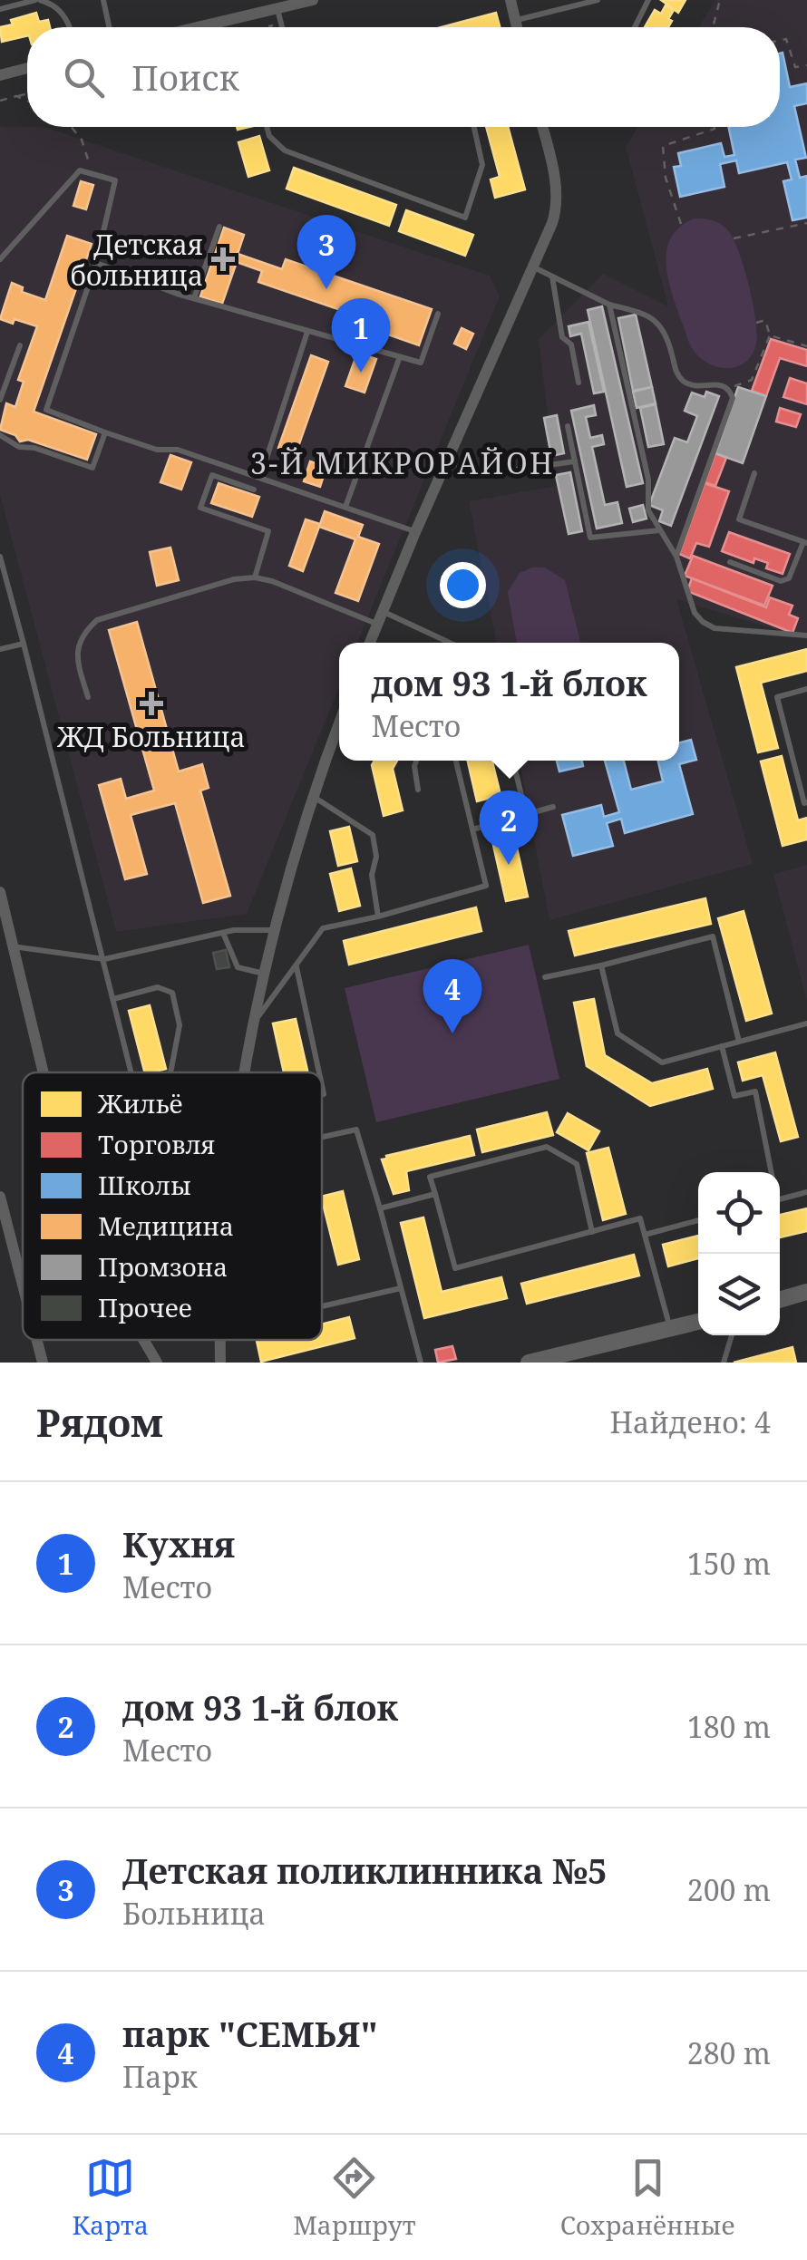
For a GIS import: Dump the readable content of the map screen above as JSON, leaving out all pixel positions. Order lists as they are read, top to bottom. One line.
{"districts":["3-Й МИКРОРАЙОН"],"places":{"health":["Детская больница","ЖД Больница"]},"legend":["Жильё","Торговля","Школы","Медицина","Промзона","Прочее"],"page":{"search":"Поиск","pins":["3","1","2","4"],"popup":["дом 93 1-й блок","Место"],"heading":["Рядом","Найдено: 4"],"list":[{"mark":"1","name":"Кухня","note":"Место","value":"150 m"},{"mark":"2","name":"дом 93 1-й блок","note":"Место","value":"180 m"},{"mark":"3","name":"Детская поликлинника №5","note":"Больница","value":"200 m"},{"mark":"4","name":"парк \"СЕМЬЯ\"","note":"Парк","value":"280 m"}],"nav":["Карта","Маршрут","Сохранённые"]}}
